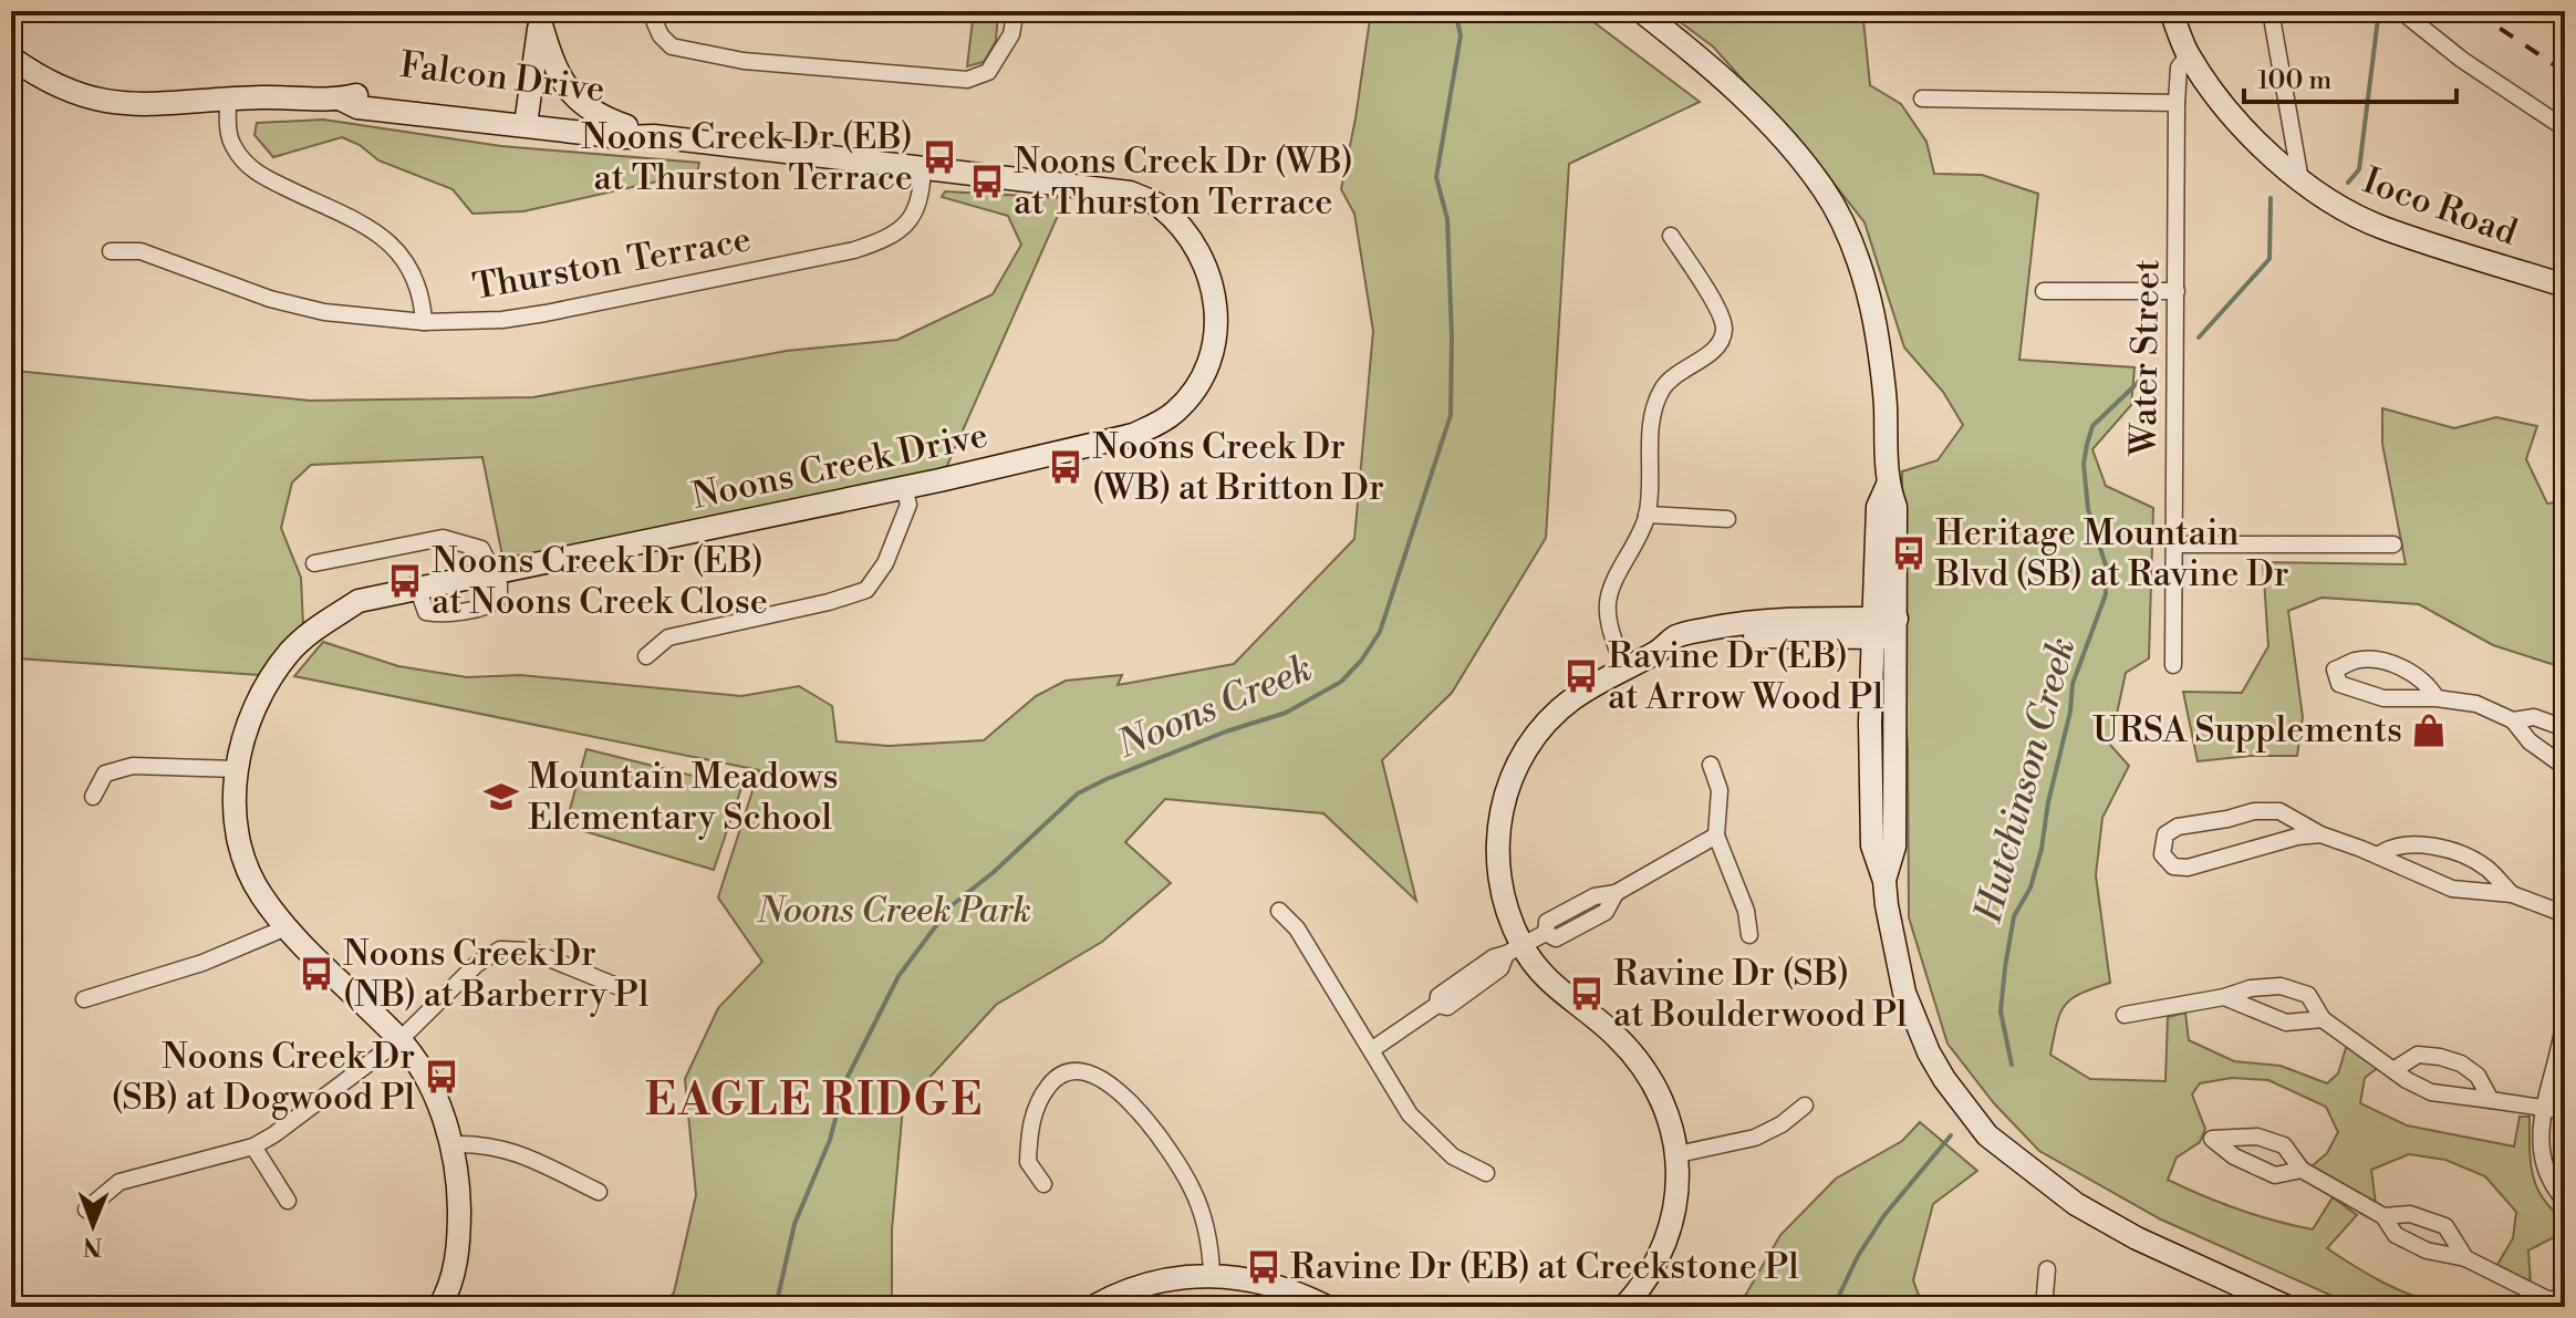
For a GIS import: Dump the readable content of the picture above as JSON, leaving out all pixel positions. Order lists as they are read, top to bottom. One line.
{"streets":{"street":["Falcon Drive","Ioco Road","Thurston Terrace","Water Street","Noons Creek Drive"]},"crossings":[["Falcon Drive","Thurston Terrace"],["Falcon Drive","Noons Creek Drive"],["Ioco Road","Water Street"],["Thurston Terrace","Noons Creek Drive"]],"districts":["EAGLE RIDGE"],"water":["Noons Creek","Hutchinson Creek"],"parks":["Noons Creek Park"],"places":{"bus stop":["Noons Creek Dr (EB) at Thurston Terrace","Noons Creek Dr (WB) at Thurston Terrace","Noons Creek Dr (WB) at Britton Dr","Heritage Mountain Blvd (SB) at Ravine Dr","Noons Creek Dr (EB) at Noons Creek Close","Ravine Dr (EB) at Arrow Wood Pl","Noons Creek Dr (NB) at Barberry Pl","Ravine Dr (SB) at Boulderwood Pl","Noons Creek Dr (SB) at Dogwood Pl","Ravine Dr (EB) at Creekstone Pl"],"shop":["URSA Supplements"],"school or university":["Mountain Meadows Elementary School"]},"scale_bar":"100 m","north":"bottom"}
